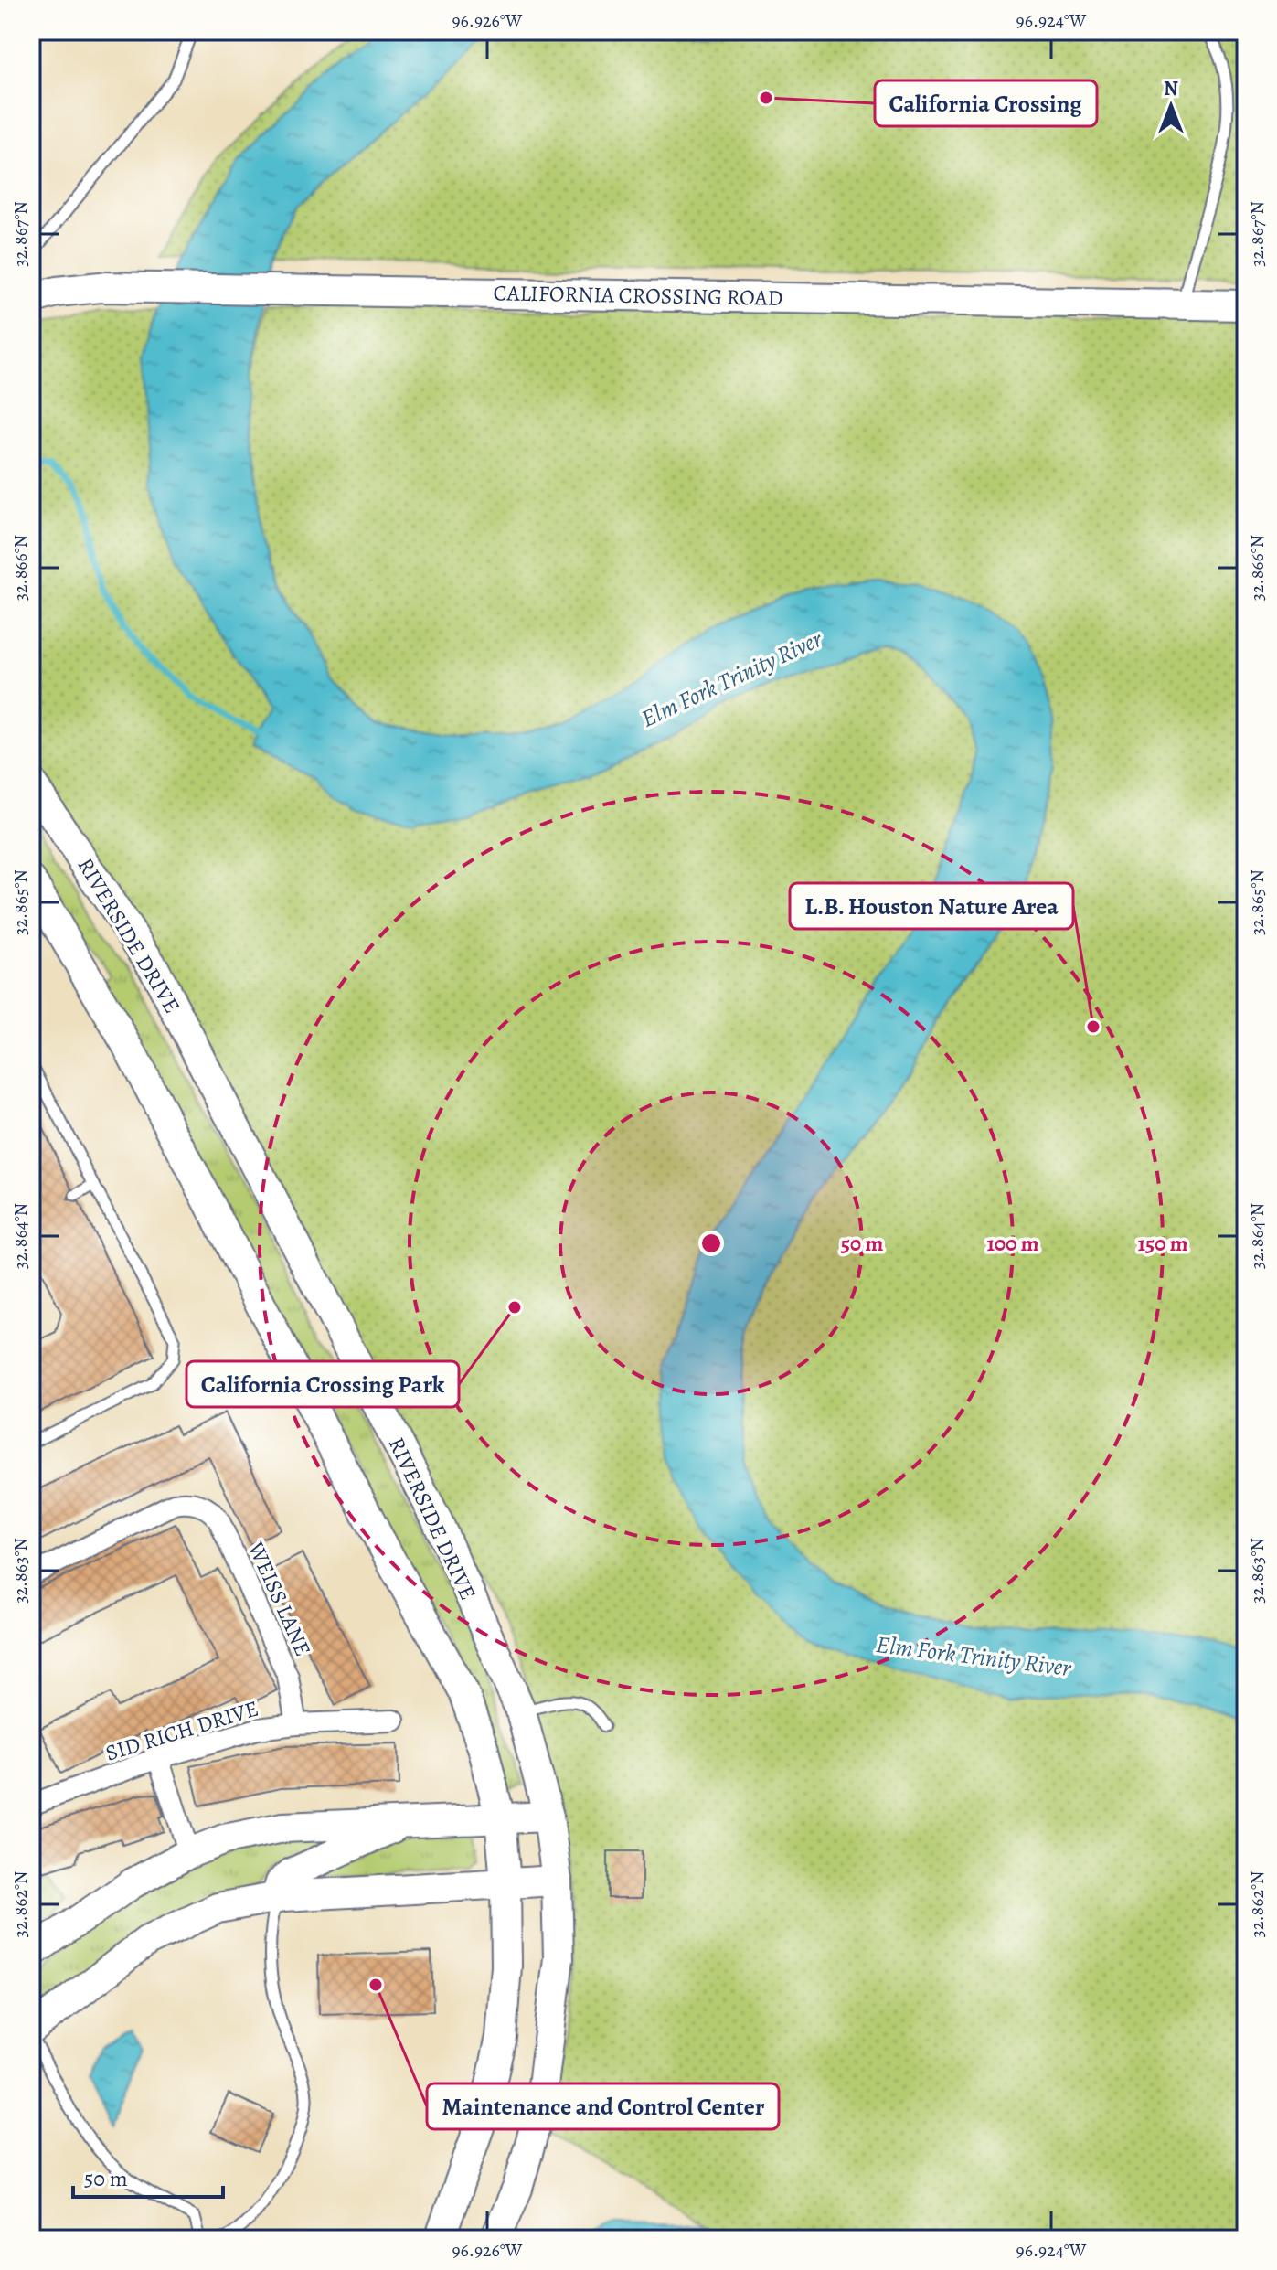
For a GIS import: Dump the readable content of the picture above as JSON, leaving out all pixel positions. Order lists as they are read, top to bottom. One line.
{"streets":{"main road":["CALIFORNIA CROSSING ROAD","RIVERSIDE DRIVE"],"street":["WEISS LANE","SID RICH DRIVE"]},"crossings":[["WEISS LANE","SID RICH DRIVE"]],"water":["Elm Fork Trinity River"],"places":["California Crossing","L.B. Houston Nature Area","California Crossing Park","Maintenance and Control Center"],"scale_bar":"50 m","north":"top","coordinates":["96.926°W","96.924°W","32.867°N","32.866°N","32.865°N","32.864°N","32.863°N","32.862°N"],"rings":["50 m","100 m","150 m"]}
